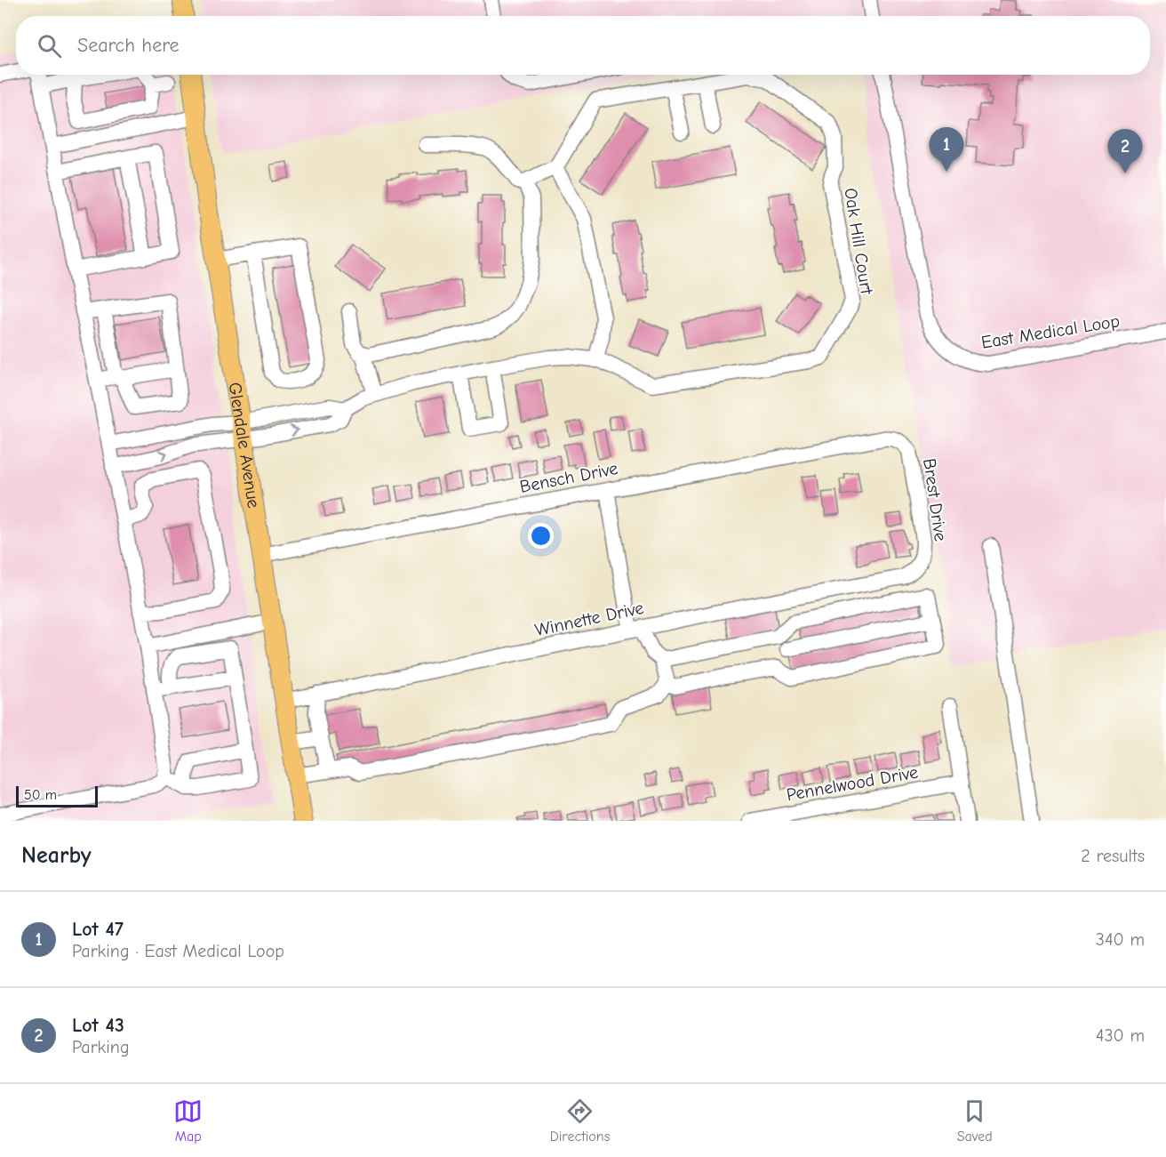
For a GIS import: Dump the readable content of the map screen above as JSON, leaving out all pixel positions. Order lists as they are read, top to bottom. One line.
{"streets":{"main road":["Glendale Avenue"],"street":["Oak Hill Court","East Medical Loop","Bensch Drive","Brest Drive","Winnette Drive","Pennelwood Drive"]},"crossings":[["Oak Hill Court","Glendale Avenue"],["Glendale Avenue","Bensch Drive"],["Glendale Avenue","Winnette Drive"],["Bensch Drive","Brest Drive"],["Brest Drive","Winnette Drive"]],"scale_bar":"50 m","page":{"search":"Search here","pins":["1","2"],"scale":"50 m","heading":["Nearby","2 results"],"list":[{"mark":"1","name":"Lot 47","note":"Parking · East Medical Loop","value":"340 m"},{"mark":"2","name":"Lot 43","note":"Parking","value":"430 m"}],"nav":["Map","Directions","Saved"]}}
